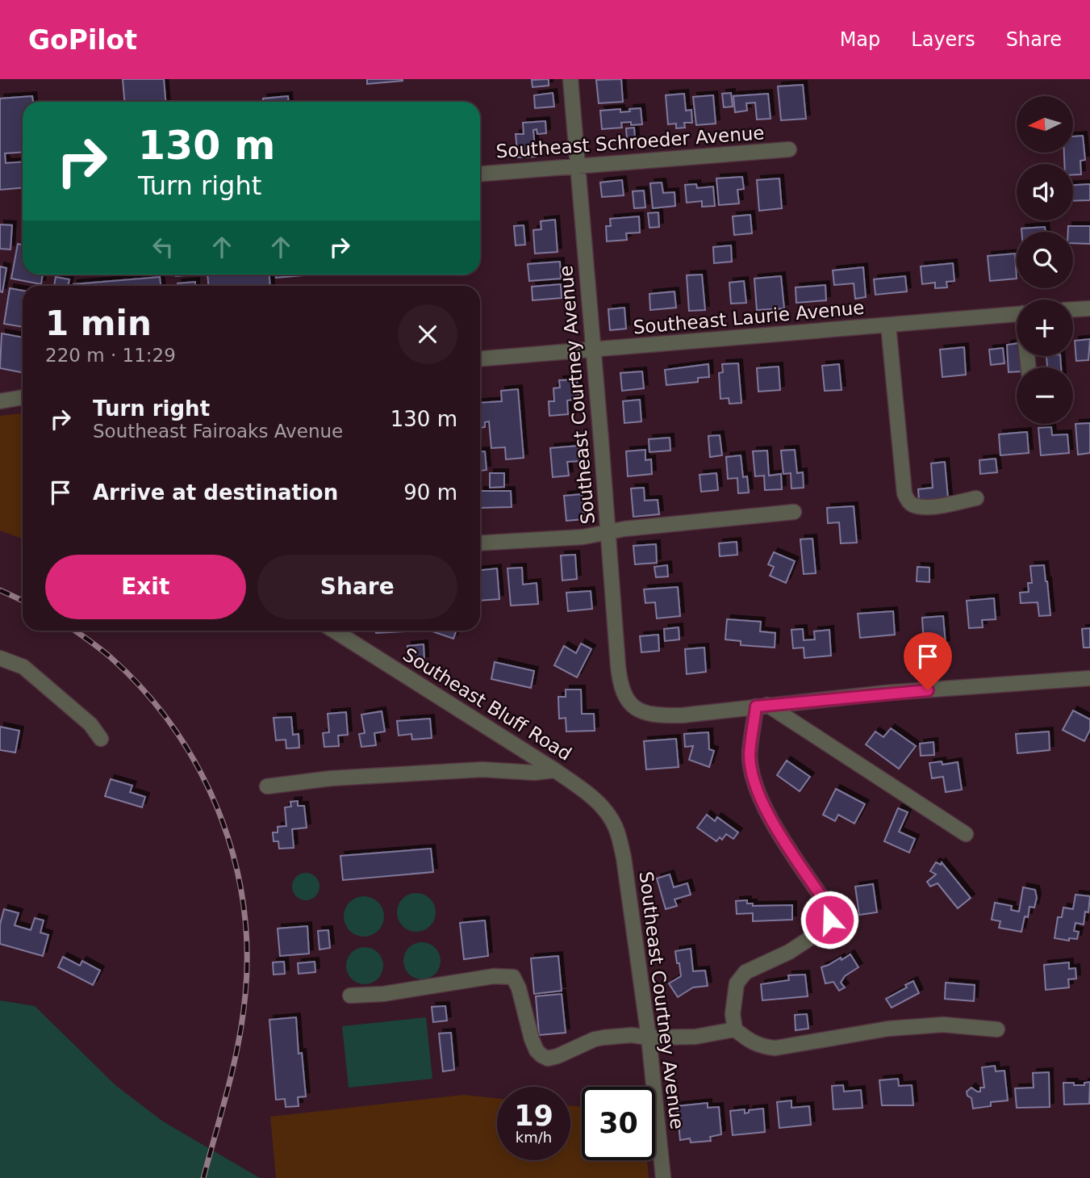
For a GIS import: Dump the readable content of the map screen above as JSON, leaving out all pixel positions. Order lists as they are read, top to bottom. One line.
{"streets":{"street":["Southeast Schroeder Avenue","Southeast Laurie Avenue","Southeast Courtney Avenue","Southeast Bluff Road"]},"crossings":[["Southeast Schroeder Avenue","Southeast Courtney Avenue"],["Southeast Laurie Avenue","Southeast Courtney Avenue"],["Southeast Courtney Avenue","Southeast Bluff Road"]],"north":"left","page":{"header":"GoPilot","nav":["Map","Layers","Share"],"map_buttons":["+","−"],"turn":["130 m","Turn right"],"heading":["1 min","220 m · 11:29"],"list":[{"name":"Turn right","note":"Southeast Fairoaks Avenue","value":"130 m"},{"name":"Arrive at destination","value":"90 m"}],"buttons":["Exit","Share"],"speed":"19 km/h","limit":"30"}}
